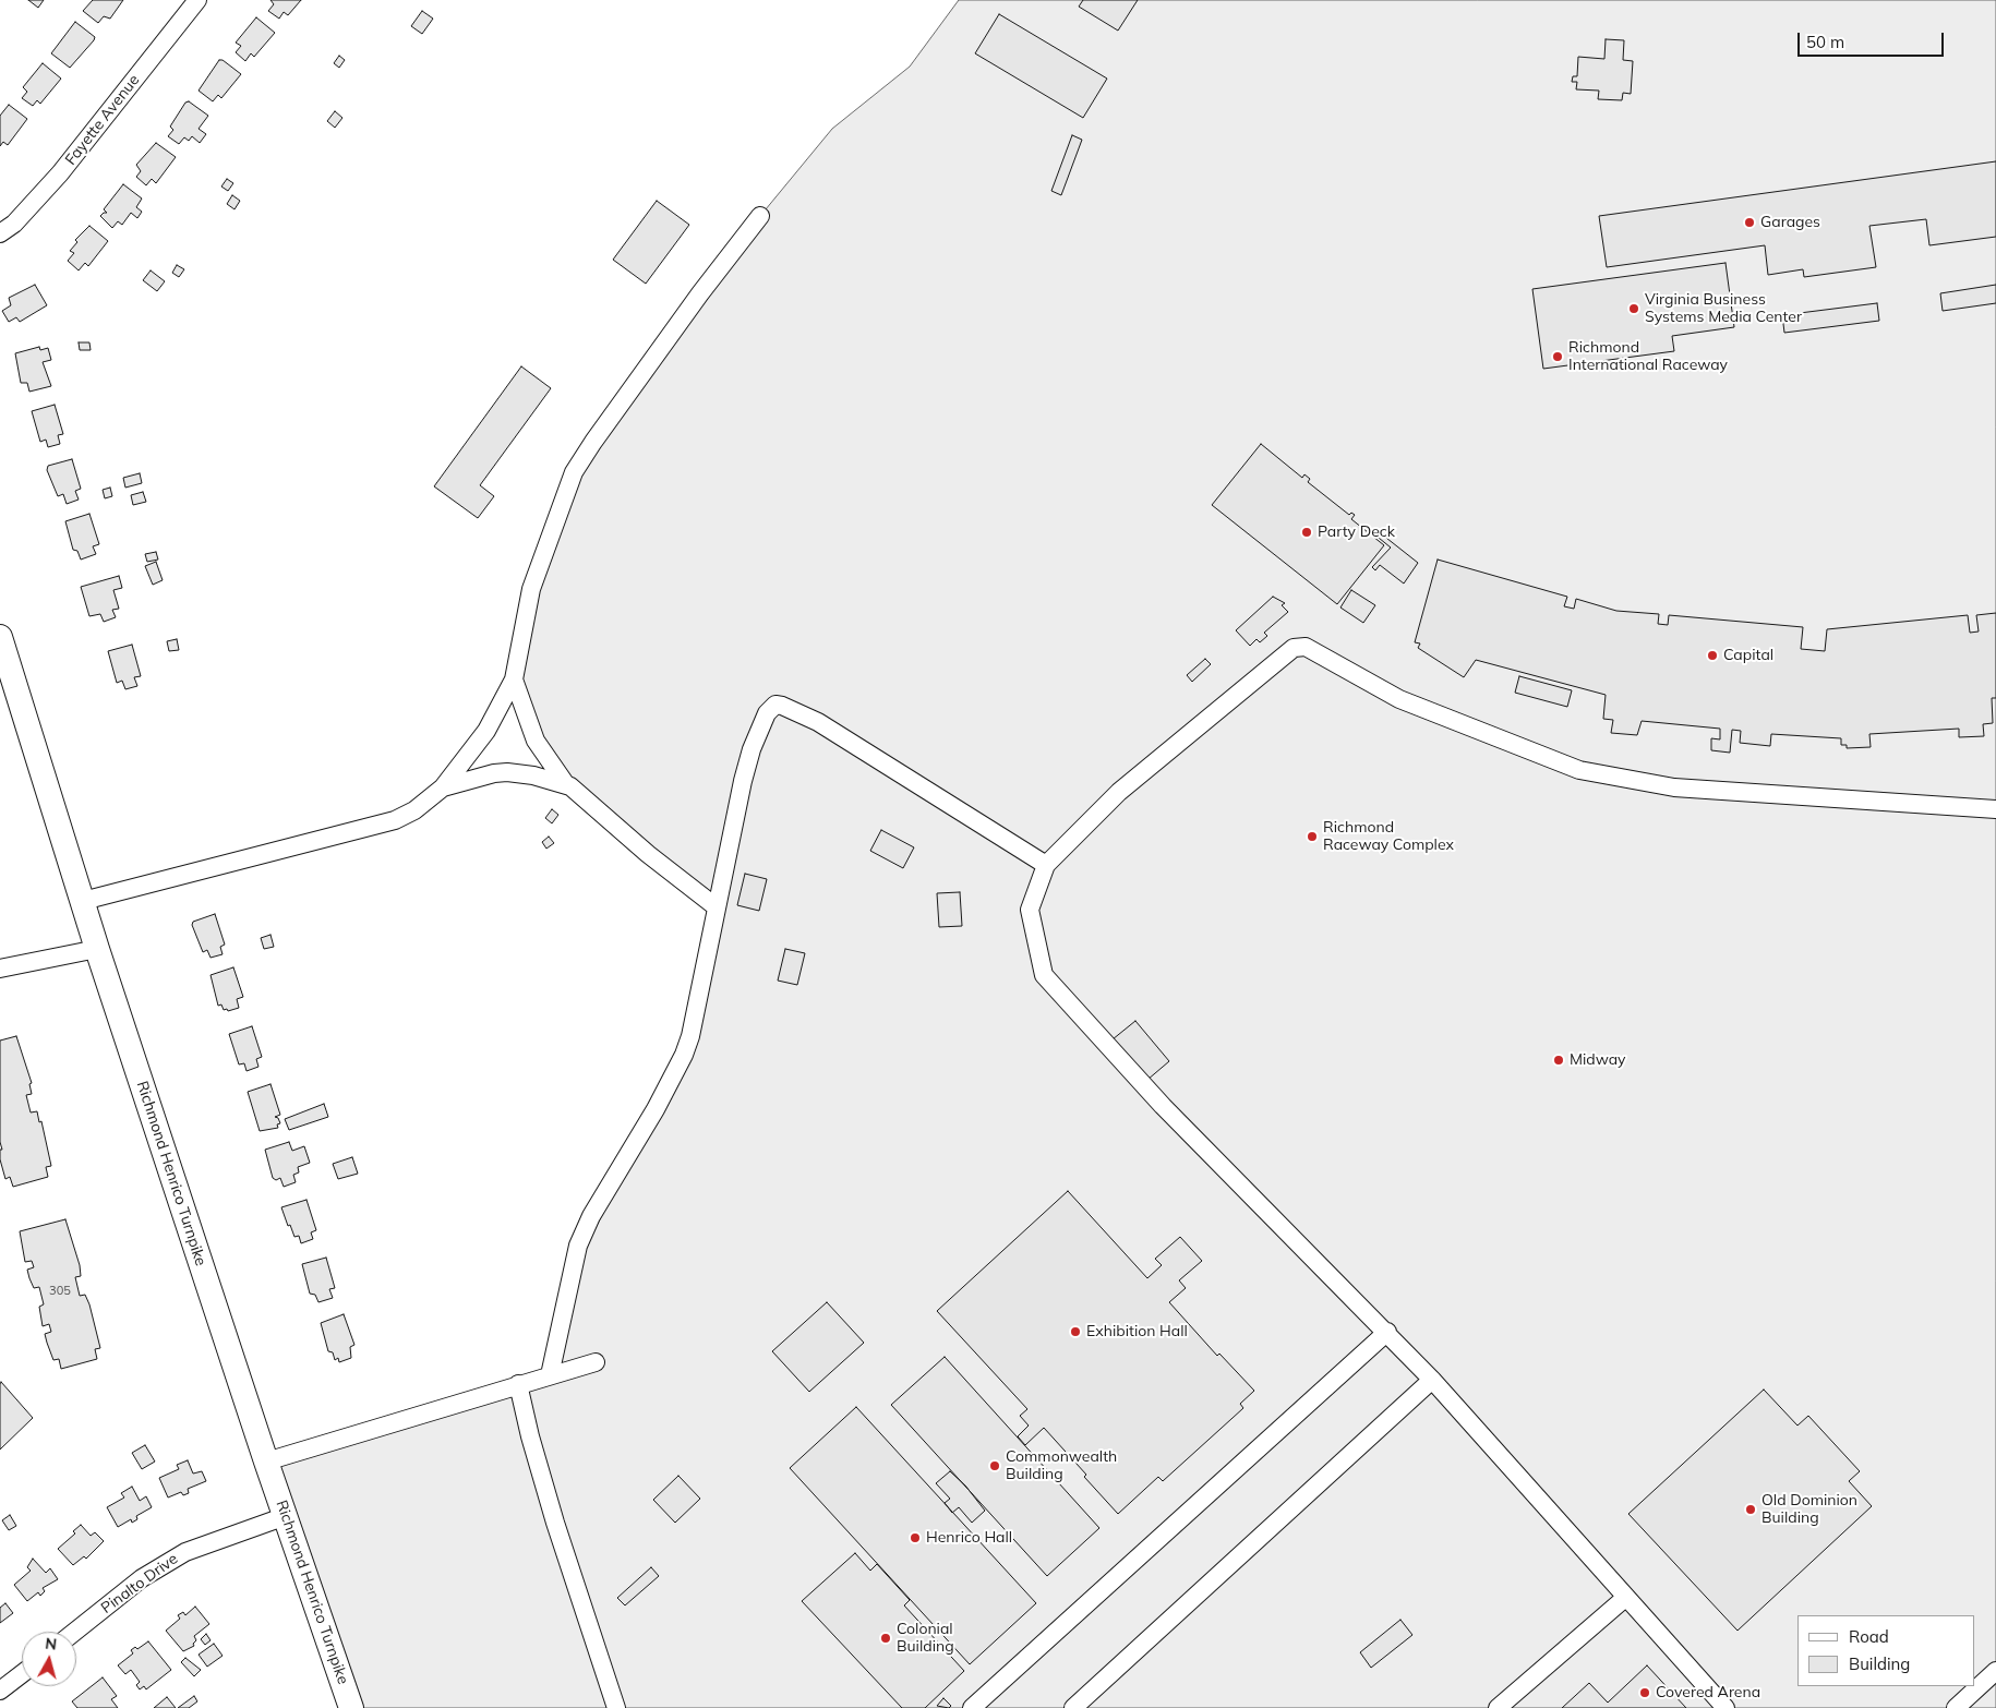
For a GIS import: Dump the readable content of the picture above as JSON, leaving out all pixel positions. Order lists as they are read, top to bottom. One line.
{"streets":{"main road":["Richmond Henrico Turnpike"],"street":["Fayette Avenue","Pinalto Drive"]},"crossings":[["Richmond Henrico Turnpike","Pinalto Drive"]],"places":["Garages","Virginia Business Systems Media Center","Richmond International Raceway","Party Deck","Capital","Richmond Raceway Complex","Midway","Exhibition Hall","Commonwealth Building","Old Dominion Building","Henrico Hall","Colonial Building","Covered Arena"],"house_numbers":["305"],"legend":["Road","Building"],"scale_bar":"50 m","north":"top"}
